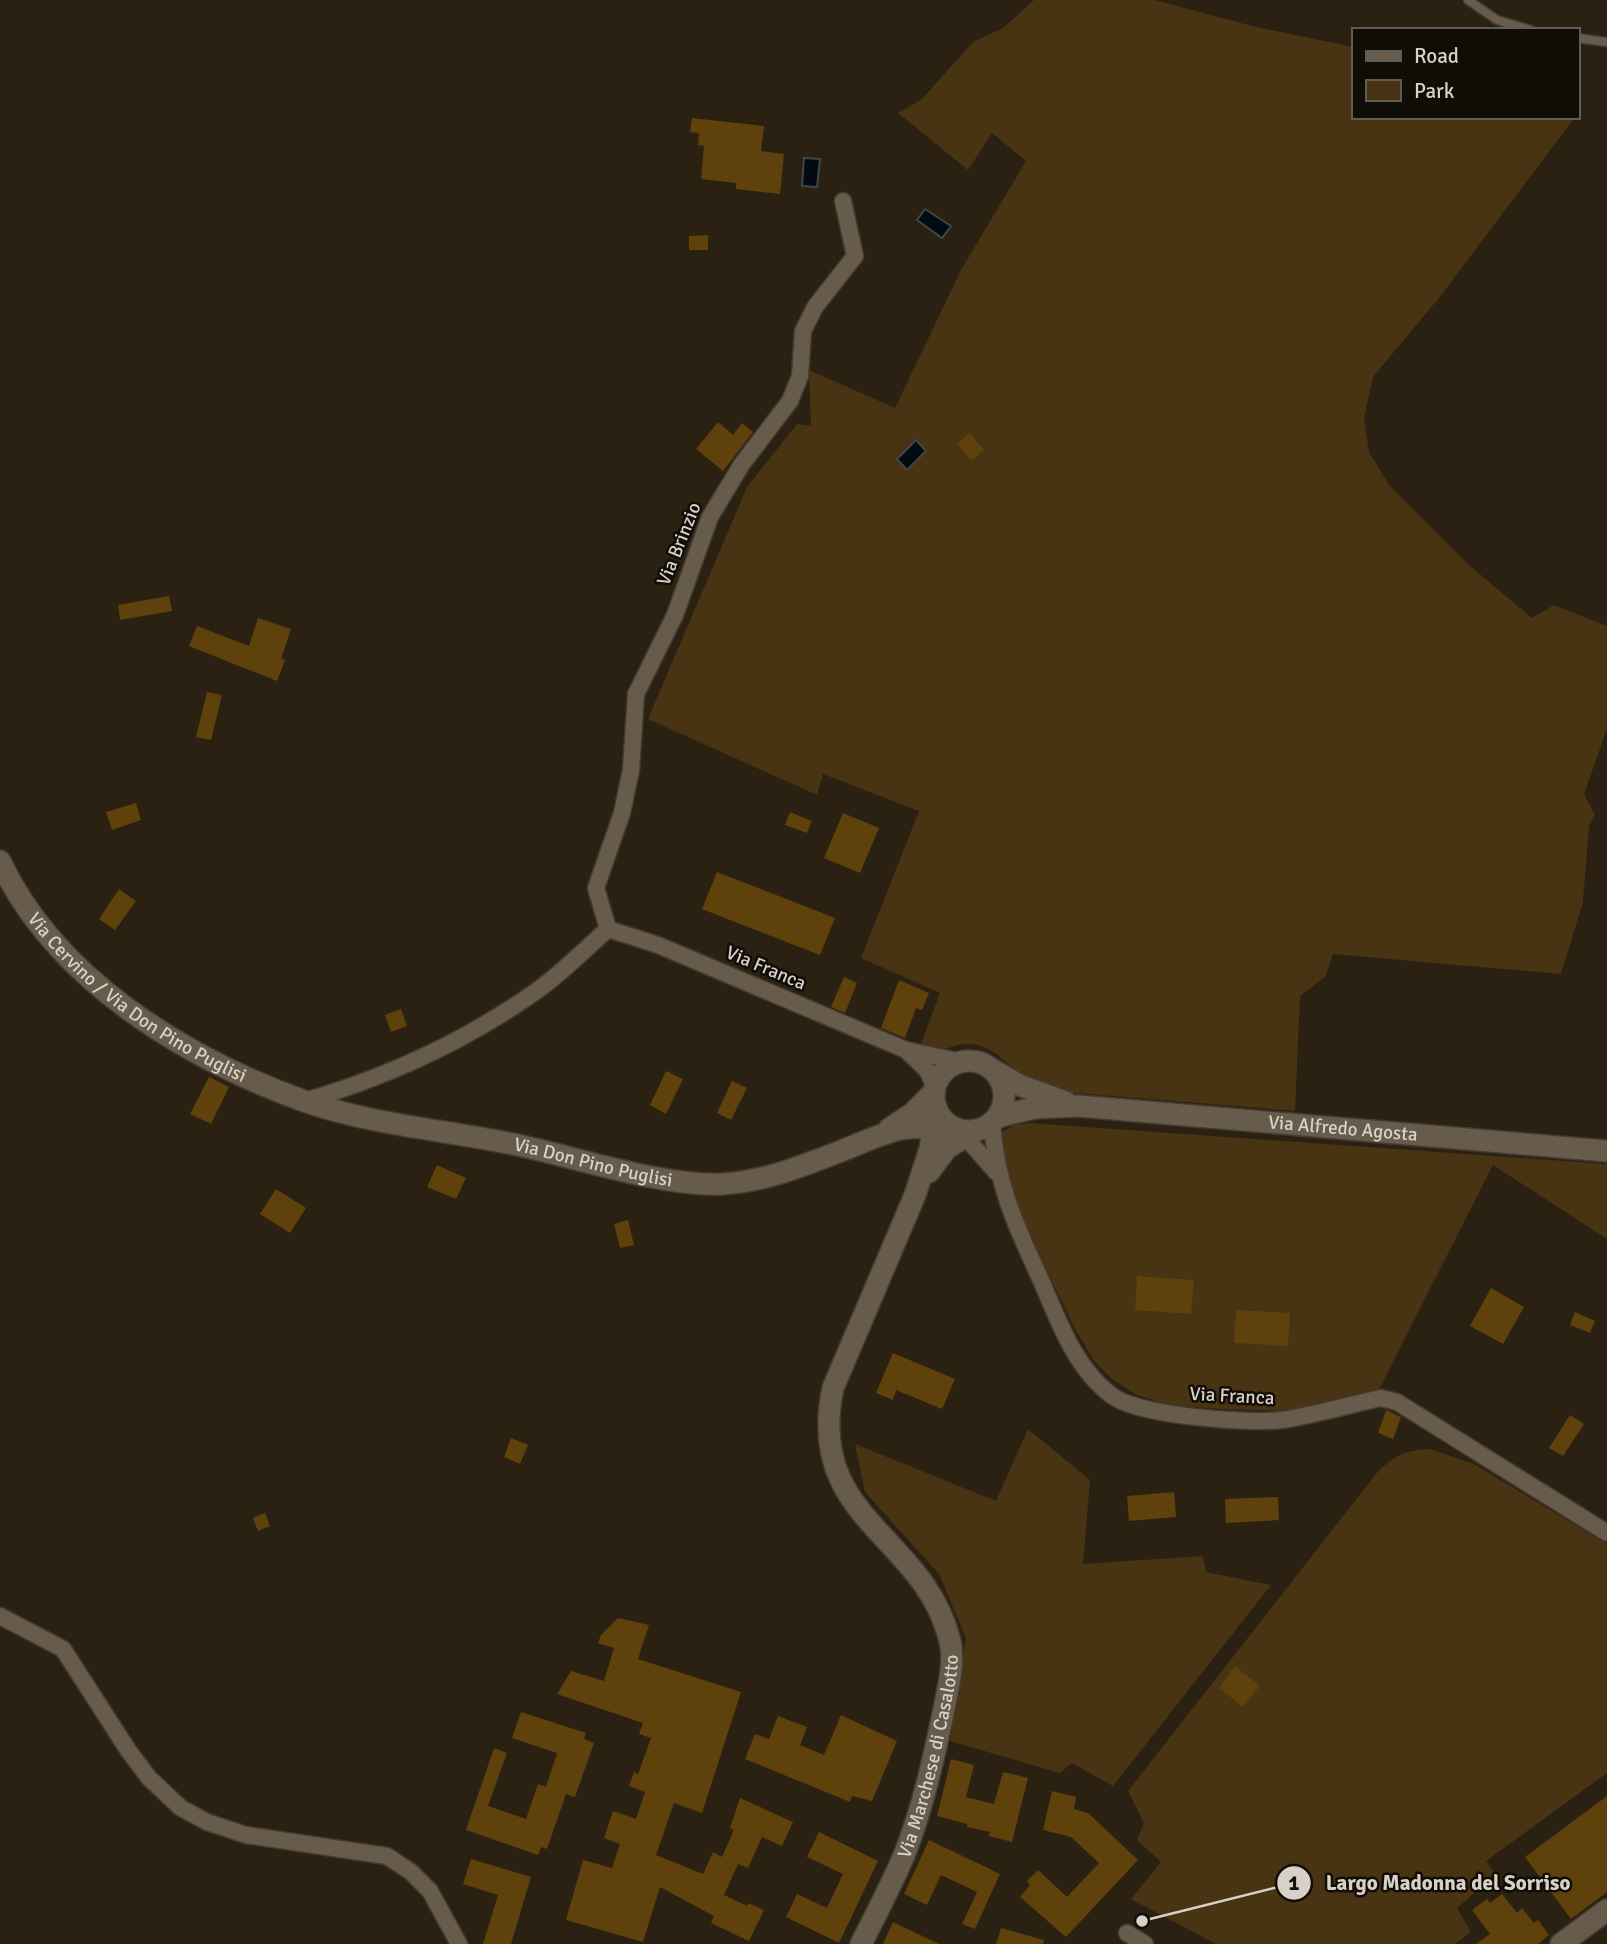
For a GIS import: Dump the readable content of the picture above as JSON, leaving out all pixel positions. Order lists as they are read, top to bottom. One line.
{"streets":{"street":["Via Brinzio","Via Franca","Via Cervino / Via Don Pino Puglisi","Via Alfredo Agosta","Via Don Pino Puglisi","Via Marchese di Casalotto"]},"crossings":[["Via Brinzio","Via Franca"],["Via Cervino / Via Don Pino Puglisi","Via Don Pino Puglisi"],["Via Alfredo Agosta","Via Don Pino Puglisi"],["Via Alfredo Agosta","Via Marchese di Casalotto"]],"places":["Largo Madonna del Sorriso"],"legend":["Road","Park"]}
